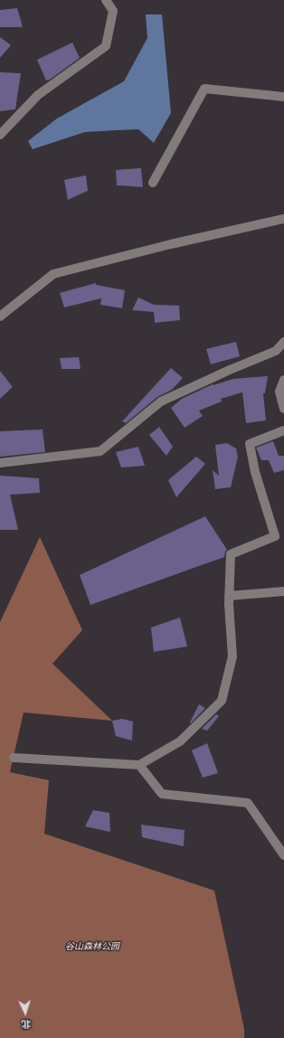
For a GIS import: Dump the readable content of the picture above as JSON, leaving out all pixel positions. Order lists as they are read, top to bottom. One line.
{"parks":["谷山森林公园"],"north":"bottom"}
